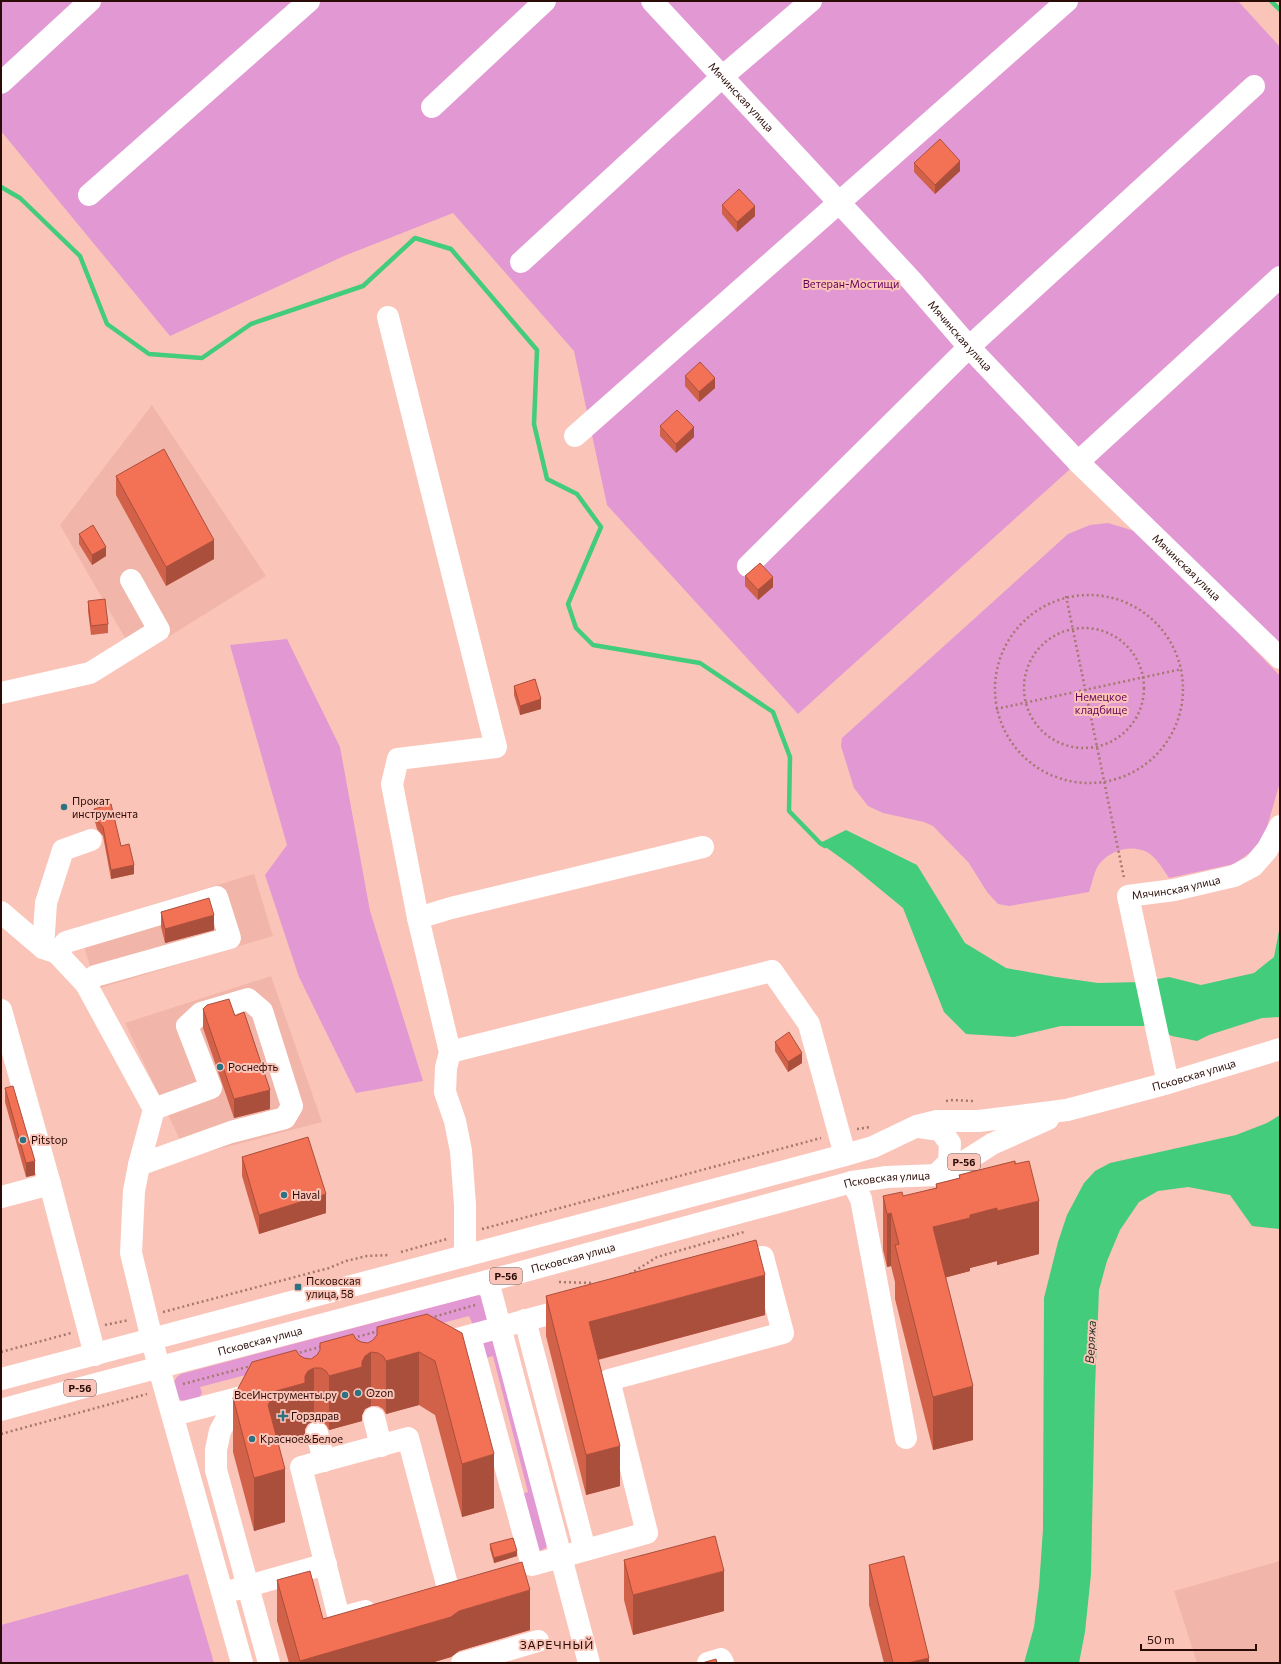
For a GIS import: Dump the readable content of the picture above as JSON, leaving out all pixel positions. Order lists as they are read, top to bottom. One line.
{"streets":{"street":["Мячинская улица","Псковская улица","Р-56"]},"crossings":[["Мячинская улица","Псковская улица"]],"districts":["ЗАРЕЧНЫЙ"],"water":["Веряжа"],"parks":["Ветеран-Мостищи","Немецкое кладбище"],"places":{"other":["Прокат инструмента","Роснефть","Pitstop","Haval","Ozon","ВсеИнструменты.ру","Красное&Белое"],"transit":["Псковская улица, 58"],"health":["Горздрав"]},"scale_bar":"50 m"}
